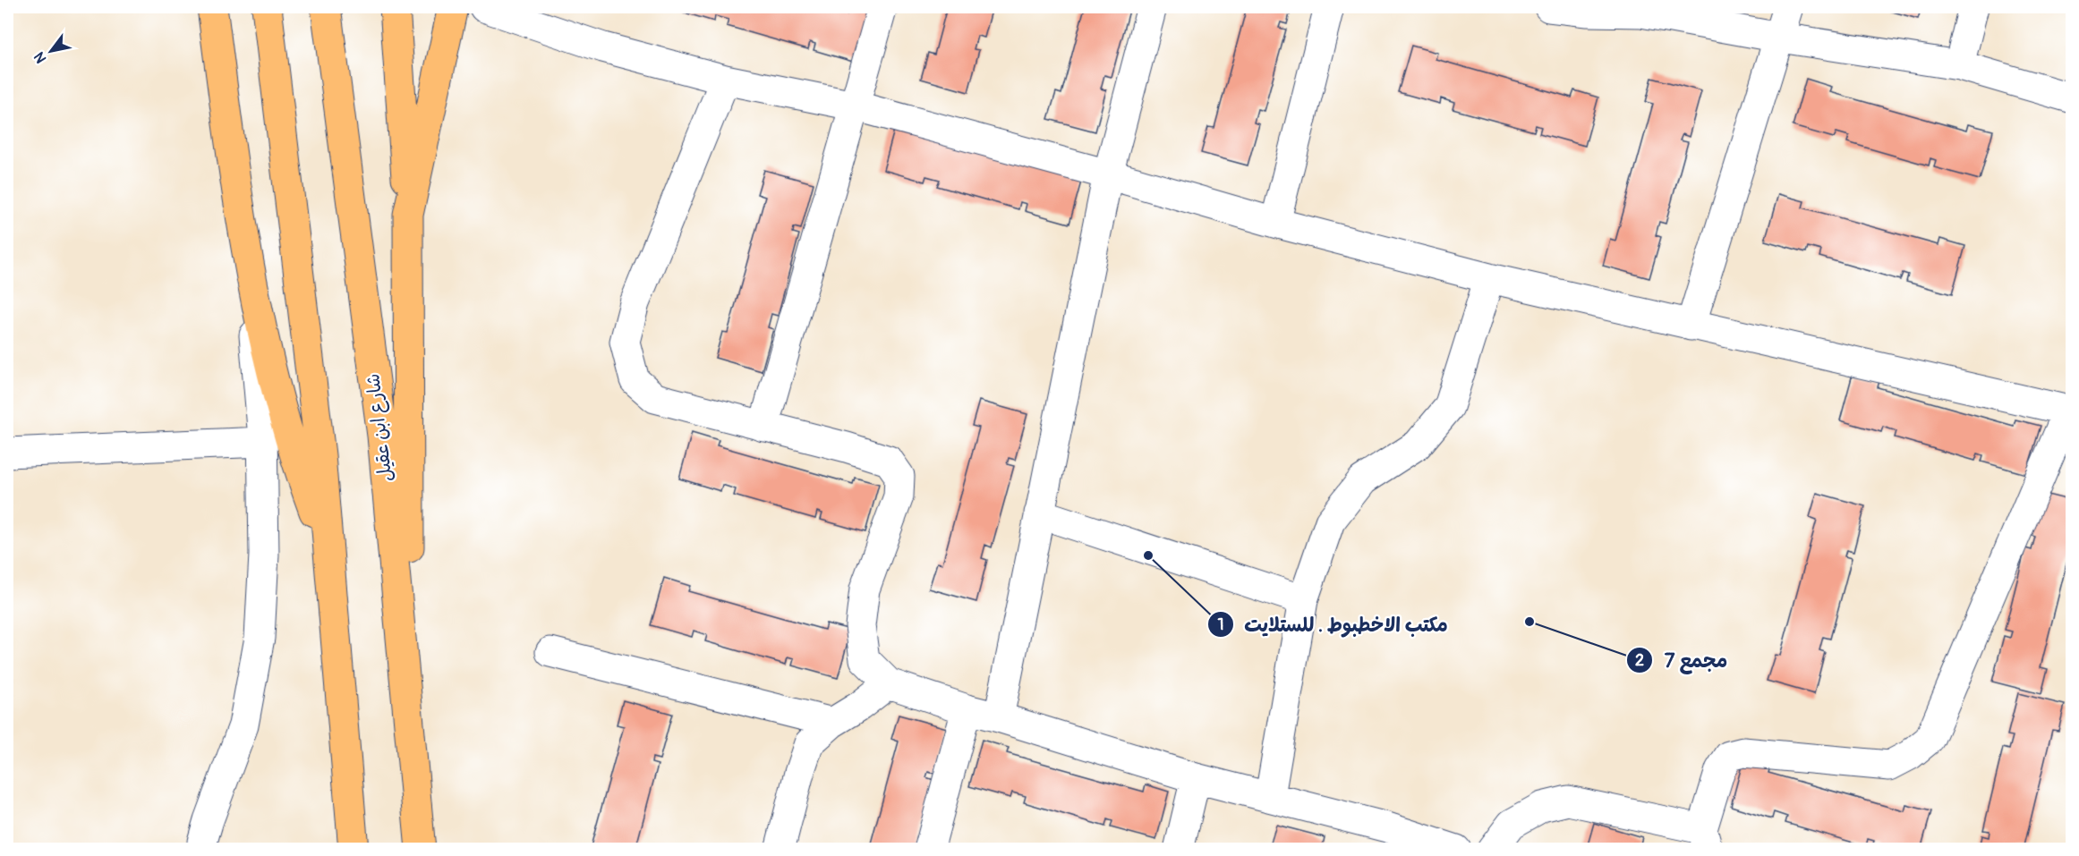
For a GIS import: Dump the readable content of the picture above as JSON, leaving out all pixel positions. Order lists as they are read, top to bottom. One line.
{"streets":{"main road":["شارع ابن عقيل"]},"places":["مكتب الاخطبوط . للستلايت","مجمع 7"],"north":"bottom left"}
